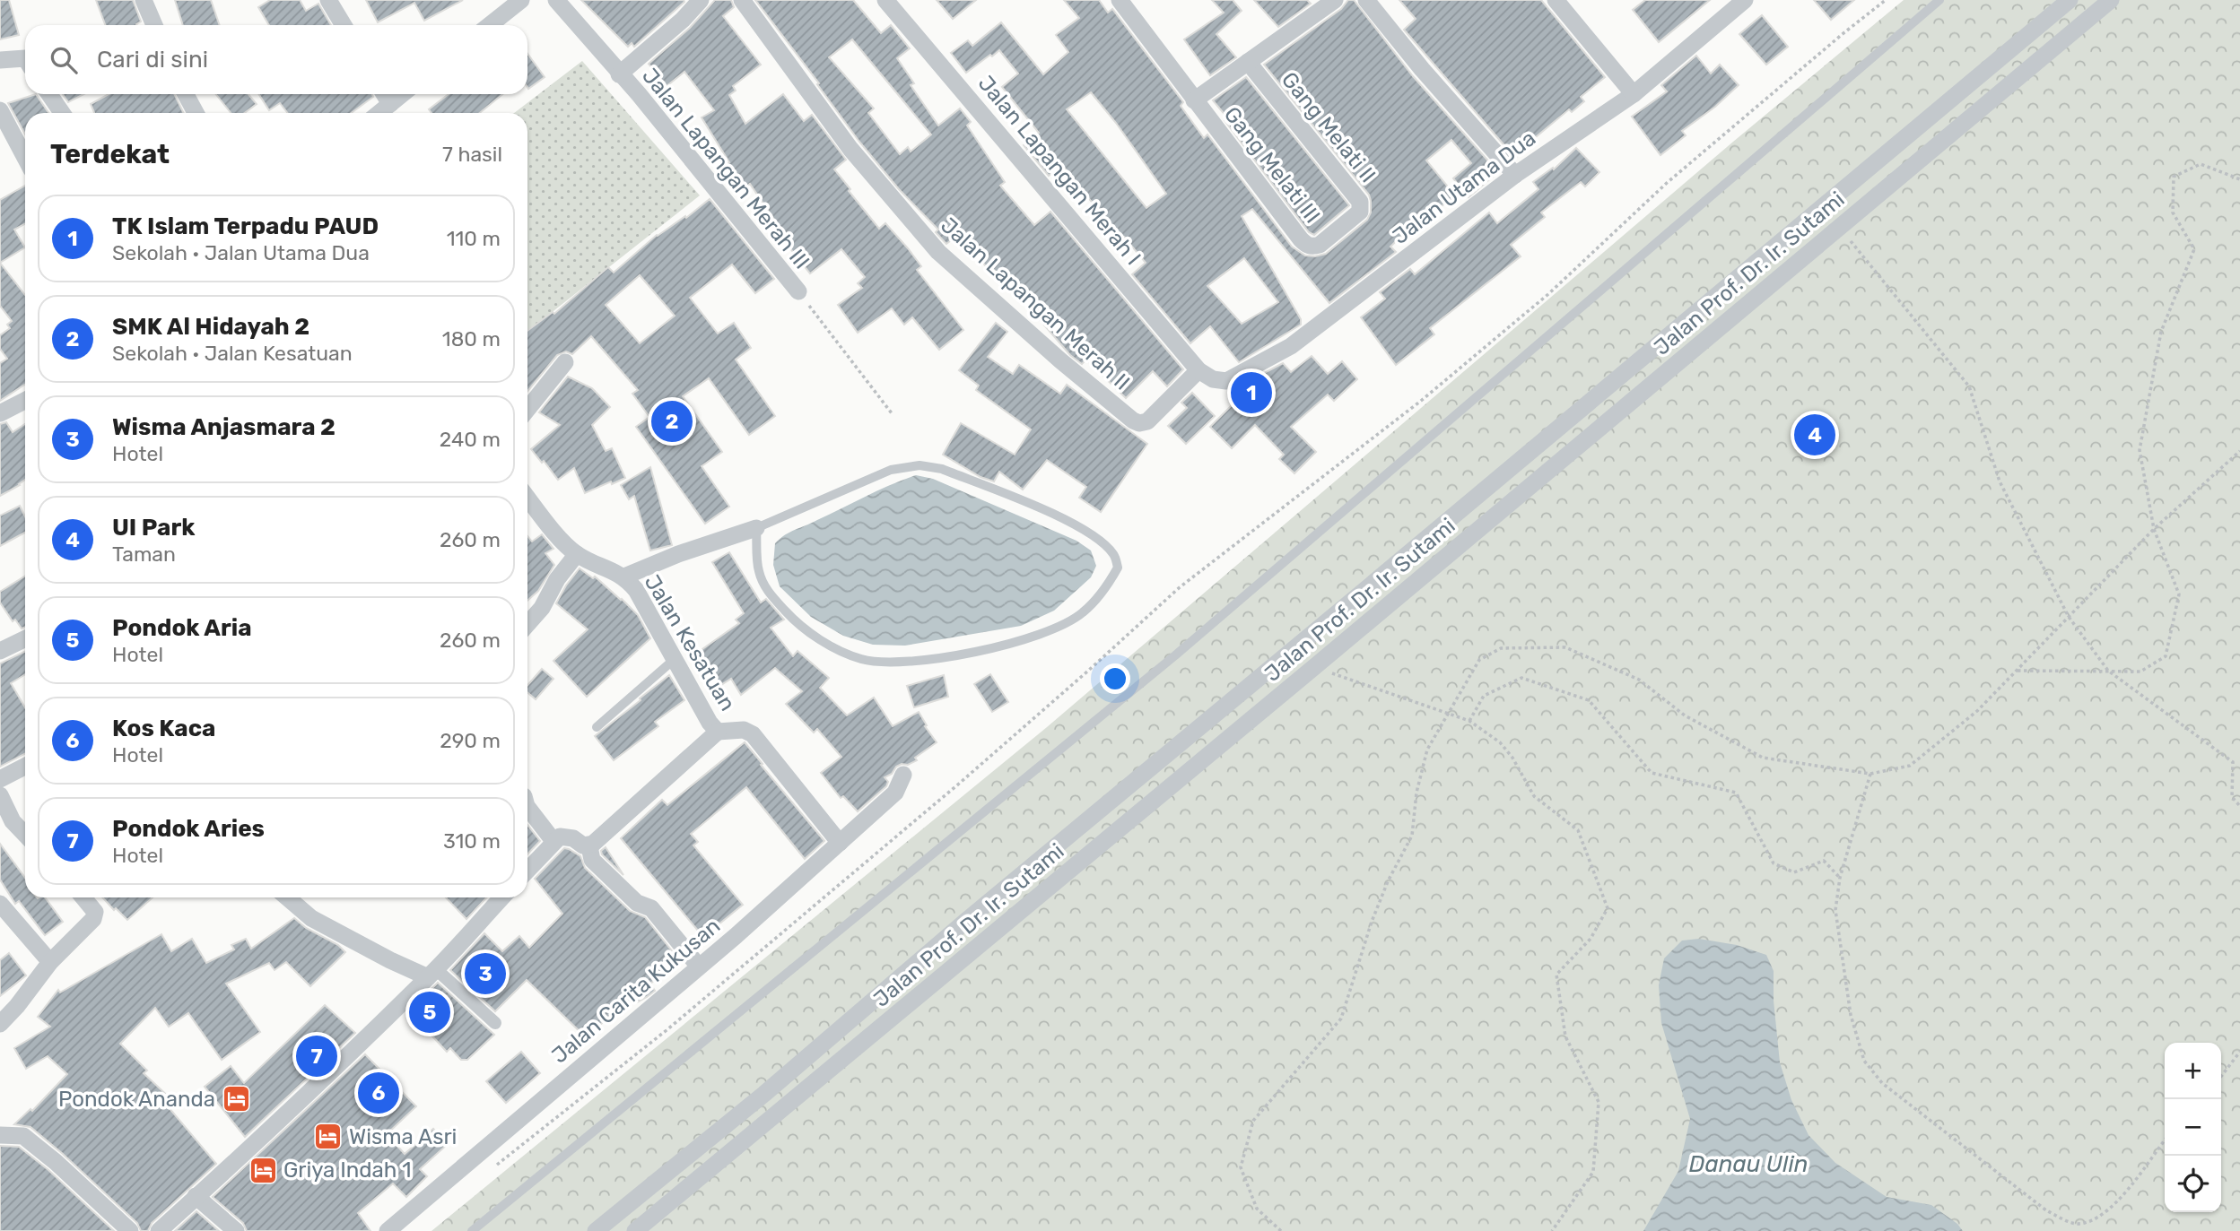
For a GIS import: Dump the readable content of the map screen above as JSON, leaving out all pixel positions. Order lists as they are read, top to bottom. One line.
{"streets":{"street":["Gang Melati II","Gang Melati III","Jalan Lapangan Merah III","Jalan Lapangan Merah I","Jalan Utama Dua","Jalan Prof. Dr. Ir. Sutami","Jalan Lapangan Merah II","Jalan Kesatuan","Jalan Carita Kukusan"]},"crossings":[["Gang Melati II","Gang Melati III"],["Jalan Lapangan Merah I","Jalan Utama Dua"],["Jalan Lapangan Merah I","Jalan Lapangan Merah II"],["Jalan Utama Dua","Jalan Lapangan Merah II"],["Jalan Kesatuan","Jalan Carita Kukusan"]],"water":["Danau Ulin"],"places":{"hotel":["Pondok Ananda","Wisma Asri","Griya Indah 1"]},"page":{"search":"Cari di sini","heading":["Terdekat","7 hasil"],"list":[{"mark":"1","name":"TK Islam Terpadu PAUD","note":"Sekolah · Jalan Utama Dua","value":"110 m"},{"mark":"2","name":"SMK Al Hidayah 2","note":"Sekolah · Jalan Kesatuan","value":"180 m"},{"mark":"3","name":"Wisma Anjasmara 2","note":"Hotel","value":"240 m"},{"mark":"4","name":"UI Park","note":"Taman","value":"260 m"},{"mark":"5","name":"Pondok Aria","note":"Hotel","value":"260 m"},{"mark":"6","name":"Kos Kaca","note":"Hotel","value":"290 m"},{"mark":"7","name":"Pondok Aries","note":"Hotel","value":"310 m"}],"pins":["1","2","4","3","5","7","6"],"map_buttons":["+","−"]}}
